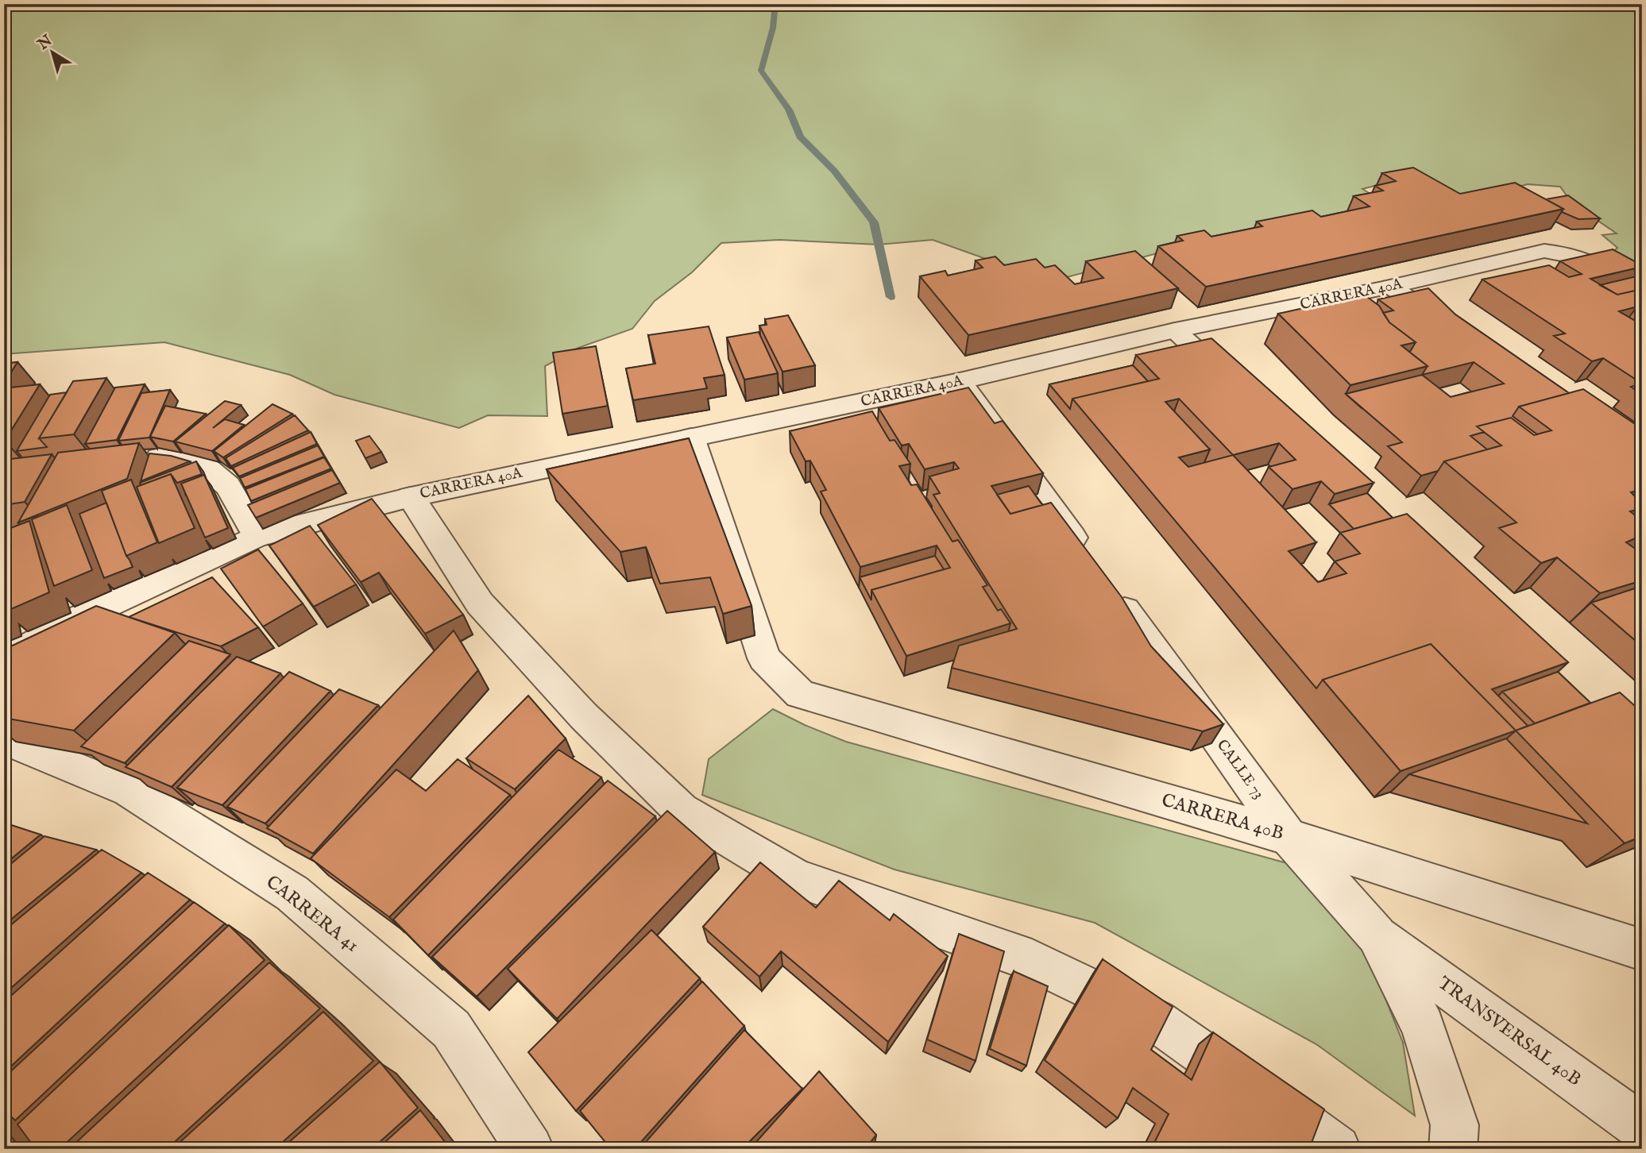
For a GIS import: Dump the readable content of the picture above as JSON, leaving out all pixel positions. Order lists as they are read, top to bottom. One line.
{"streets":{"street":["CARRERA 40A","CALLE 73","CARRERA 40B","CARRERA 41","TRANSVERSAL 40B"]},"crossings":[["CARRERA 40A","CARRERA 40B"],["CALLE 73","CARRERA 40B"],["CALLE 73","TRANSVERSAL 40B"]],"north":"top left"}
